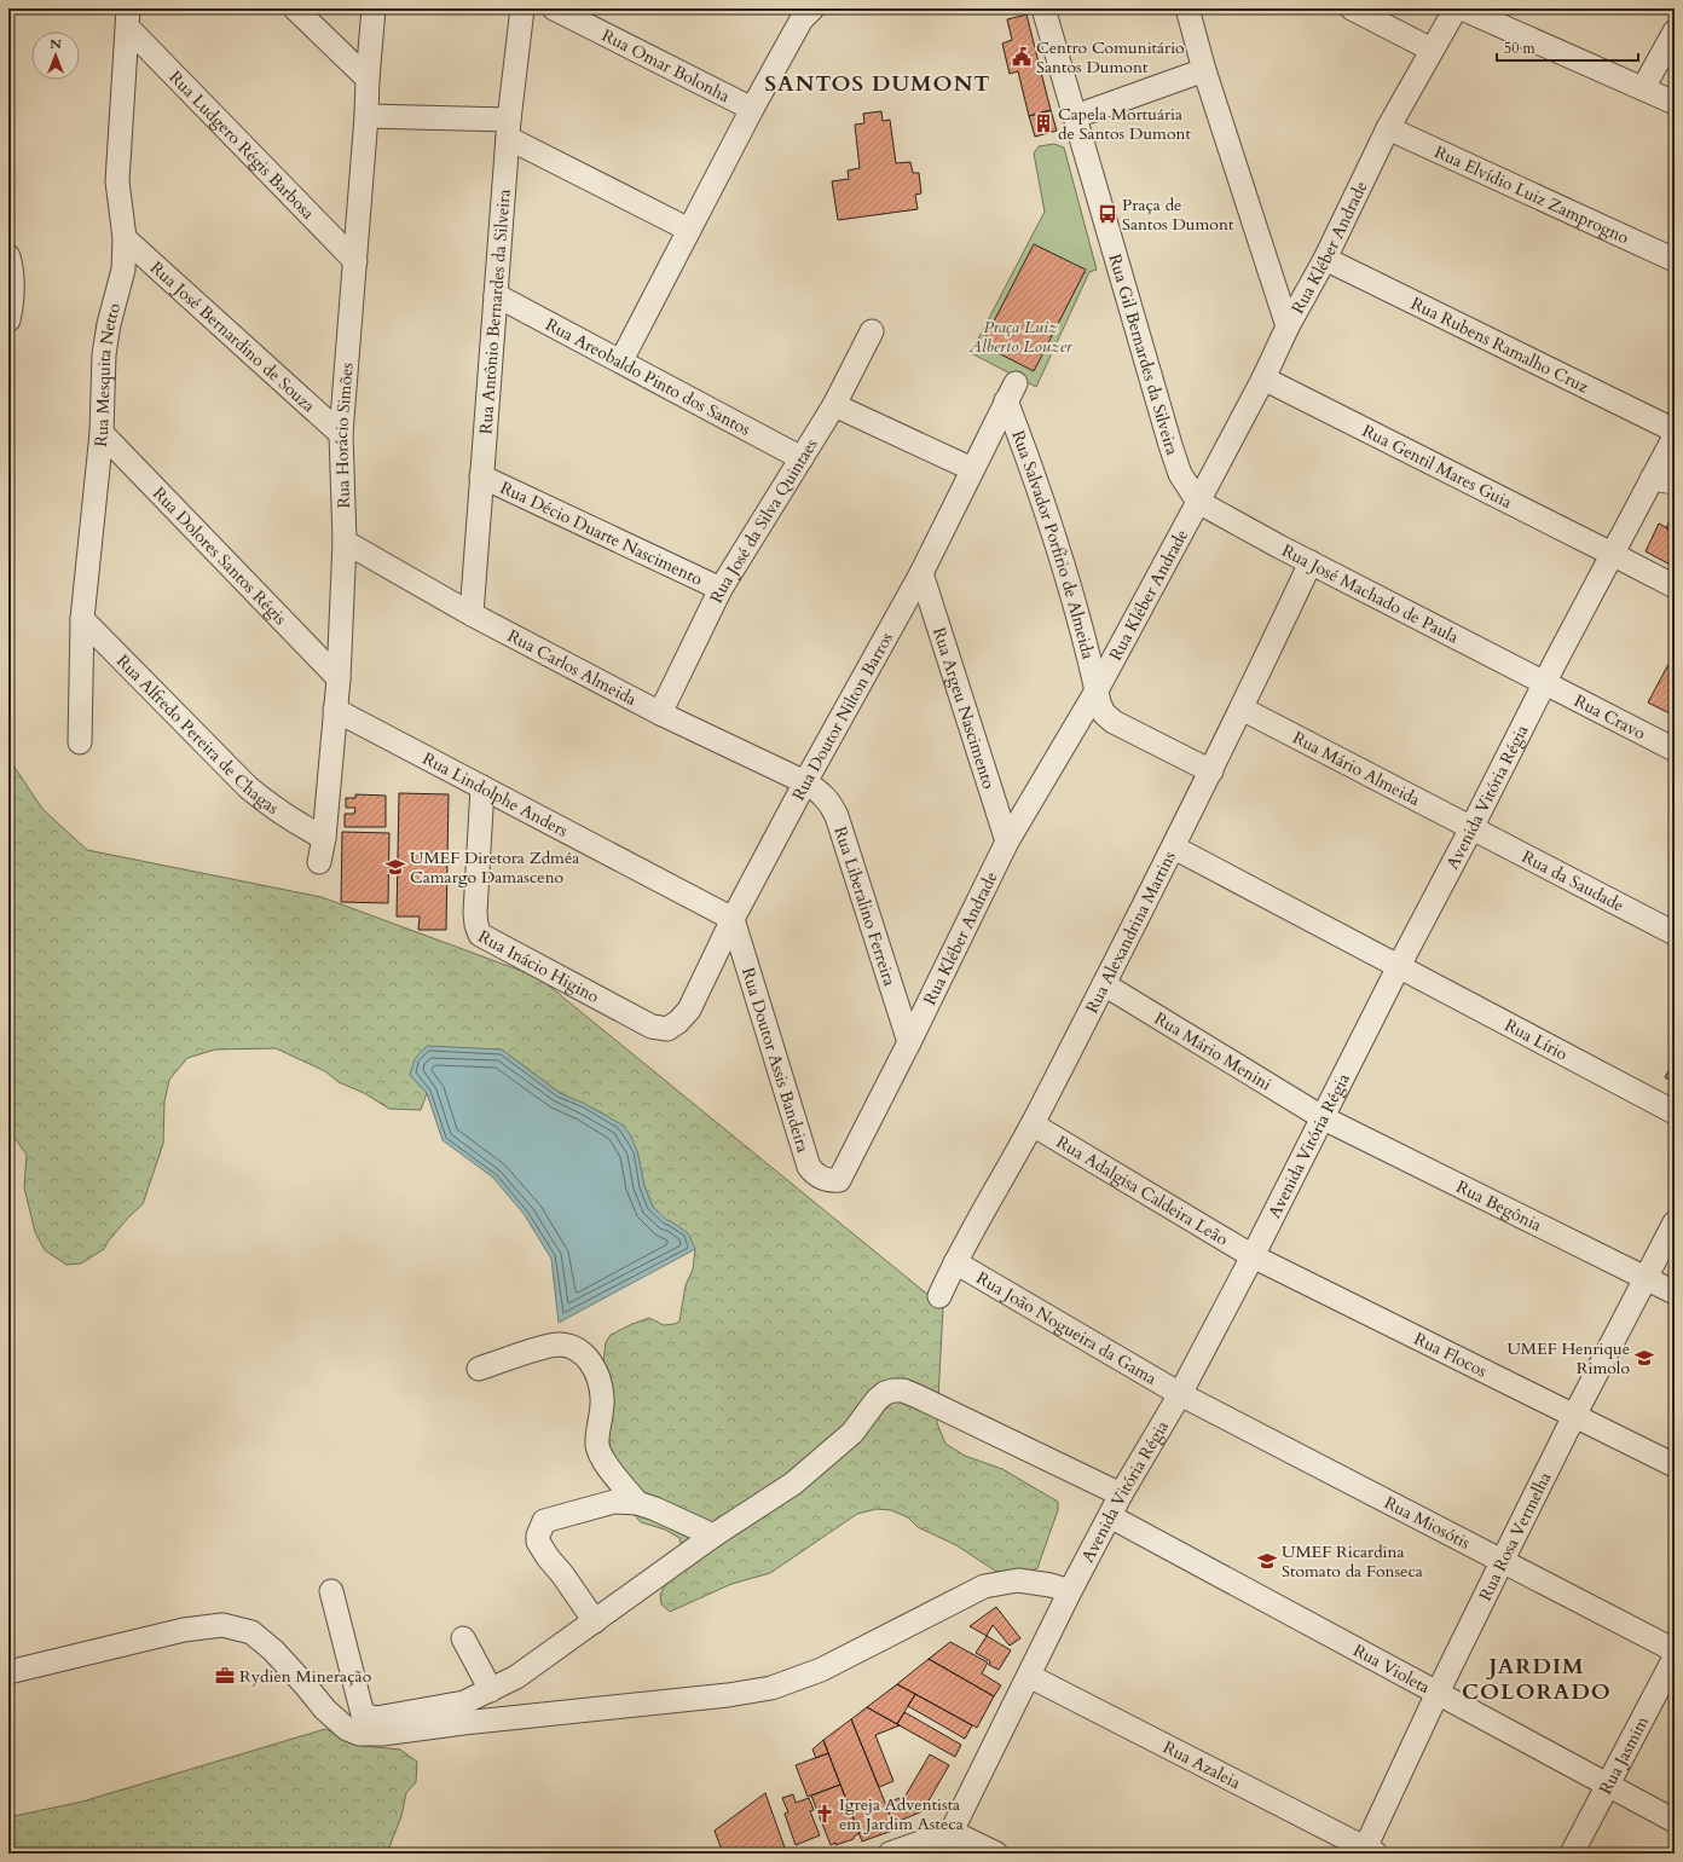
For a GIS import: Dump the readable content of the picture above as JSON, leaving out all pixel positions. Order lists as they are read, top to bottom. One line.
{"streets":{"street":["Rua Omar Bolonha","Rua Ludgero Régis Barbosa","Rua Elvídio Luiz Zamprogno","Rua Kléber Andrade","Rua Antônio Bernardes da Silveira","Rua José Bernardino de Souza","Rua Rubens Ramalho Cruz","Rua Gil Bernardes da Silveira","Rua Mesquita Netto","Rua Areobaldo Pinto dos Santos","Rua Horácio Simões","Rua Gentil Mares Guia","Rua José da Silva Quintaes","Rua Décio Duarte Nascimento","Rua Salvador Porfírio de Almeida","Rua Dolores Santos Régis","Rua José Machado de Paula","Rua Carlos Almeida","Rua Argeu Nascimento","Rua Doutor Nilton Barros","Rua Cravo","Rua Alfredo Pereira de Chagas","Rua Mário Almeida","Rua Lindolphe Anders","Avenida Vitória Régia","Rua da Saudade","Rua Liberalino Ferreira","Rua Alexandrina Martins","Rua Inácio Higino","Rua Lírio","Rua Mário Menini","Rua Doutor Assis Bandeira","Rua Adalgisa Caldeira Leão","Rua Begônia","Rua João Nogueira da Gama","Rua Flocos","Rua Miosótis","Rua Rosa Vermelha","Rua Violeta","Rua Jasmim","Rua Azaleia"]},"crossings":[["Rua Ludgero Régis Barbosa","Rua Mesquita Netto"],["Rua Ludgero Régis Barbosa","Rua Horácio Simões"],["Rua Elvídio Luiz Zamprogno","Rua Kléber Andrade"],["Rua Kléber Andrade","Rua Rubens Ramalho Cruz"],["Rua Kléber Andrade","Rua Gil Bernardes da Silveira"],["Rua Kléber Andrade","Rua Gentil Mares Guia"],["Rua Kléber Andrade","Rua Salvador Porfírio de Almeida"],["Rua Kléber Andrade","Rua José Machado de Paula"],["Rua Kléber Andrade","Rua Argeu Nascimento"],["Rua Kléber Andrade","Rua Liberalino Ferreira"],["Rua Kléber Andrade","Rua Doutor Assis Bandeira"],["Rua Antônio Bernardes da Silveira","Rua Areobaldo Pinto dos Santos"],["Rua Antônio Bernardes da Silveira","Rua Décio Duarte Nascimento"],["Rua Antônio Bernardes da Silveira","Rua Carlos Almeida"],["Rua José Bernardino de Souza","Rua Mesquita Netto"],["Rua José Bernardino de Souza","Rua Horácio Simões"],["Rua Gil Bernardes da Silveira","Rua José Machado de Paula"],["Rua Mesquita Netto","Rua Dolores Santos Régis"],["Rua Mesquita Netto","Rua Alfredo Pereira de Chagas"],["Rua Areobaldo Pinto dos Santos","Rua José da Silva Quintaes"],["Rua Horácio Simões","Rua Dolores Santos Régis"],["Rua Horácio Simões","Rua Carlos Almeida"],["Rua Horácio Simões","Rua Alfredo Pereira de Chagas"],["Rua Horácio Simões","Rua Lindolphe Anders"],["Rua Gentil Mares Guia","Avenida Vitória Régia"],["Rua José da Silva Quintaes","Rua Décio Duarte Nascimento"],["Rua José da Silva Quintaes","Rua Carlos Almeida"],["Rua Salvador Porfírio de Almeida","Rua Doutor Nilton Barros"],["Rua Salvador Porfírio de Almeida","Rua Alexandrina Martins"],["Rua José Machado de Paula","Rua Cravo"],["Rua José Machado de Paula","Avenida Vitória Régia"],["Rua José Machado de Paula","Rua Alexandrina Martins"],["Rua Carlos Almeida","Rua Doutor Nilton Barros"],["Rua Carlos Almeida","Rua Liberalino Ferreira"],["Rua Argeu Nascimento","Rua Doutor Nilton Barros"],["Rua Doutor Nilton Barros","Rua Lindolphe Anders"],["Rua Doutor Nilton Barros","Rua Liberalino Ferreira"],["Rua Doutor Nilton Barros","Rua Inácio Higino"],["Rua Doutor Nilton Barros","Rua Doutor Assis Bandeira"],["Rua Cravo","Avenida Vitória Régia"],["Rua Mário Almeida","Avenida Vitória Régia"],["Rua Mário Almeida","Rua da Saudade"],["Rua Mário Almeida","Rua Alexandrina Martins"],["Rua Lindolphe Anders","Rua Inácio Higino"],["Rua Lindolphe Anders","Rua Doutor Assis Bandeira"],["Avenida Vitória Régia","Rua da Saudade"],["Avenida Vitória Régia","Rua Lírio"],["Avenida Vitória Régia","Rua Mário Menini"],["Avenida Vitória Régia","Rua Adalgisa Caldeira Leão"],["Avenida Vitória Régia","Rua Begônia"],["Avenida Vitória Régia","Rua João Nogueira da Gama"],["Avenida Vitória Régia","Rua Flocos"],["Avenida Vitória Régia","Rua Miosótis"],["Avenida Vitória Régia","Rua Violeta"],["Avenida Vitória Régia","Rua Azaleia"],["Rua Alexandrina Martins","Rua Lírio"],["Rua Alexandrina Martins","Rua Mário Menini"],["Rua Alexandrina Martins","Rua Adalgisa Caldeira Leão"],["Rua Alexandrina Martins","Rua João Nogueira da Gama"],["Rua Mário Menini","Rua Begônia"],["Rua Adalgisa Caldeira Leão","Rua Flocos"],["Rua Begônia","Rua Rosa Vermelha"],["Rua João Nogueira da Gama","Rua Miosótis"],["Rua Flocos","Rua Rosa Vermelha"],["Rua Miosótis","Rua Rosa Vermelha"],["Rua Rosa Vermelha","Rua Violeta"],["Rua Rosa Vermelha","Rua Azaleia"],["Rua Violeta","Rua Jasmim"]],"districts":["SANTOS DUMONT","JARDIM COLORADO"],"parks":["Praça Luiz Alberto Louzer"],"places":{"public building":["Centro Comunitário Santos Dumont"],"building":["Capela Mortuária de Santos Dumont"],"bus stop":["Praça de Santos Dumont"],"school or university":["UMEF Diretora Zdméa Camargo Damasceno","UMEF Henrique Rimolo","UMEF Ricardina Stomato da Fonseca"],"office":["Rydien Mineração"],"church":["Igreja Adventista em Jardim Asteca"]},"scale_bar":"50 m","north":"top"}
